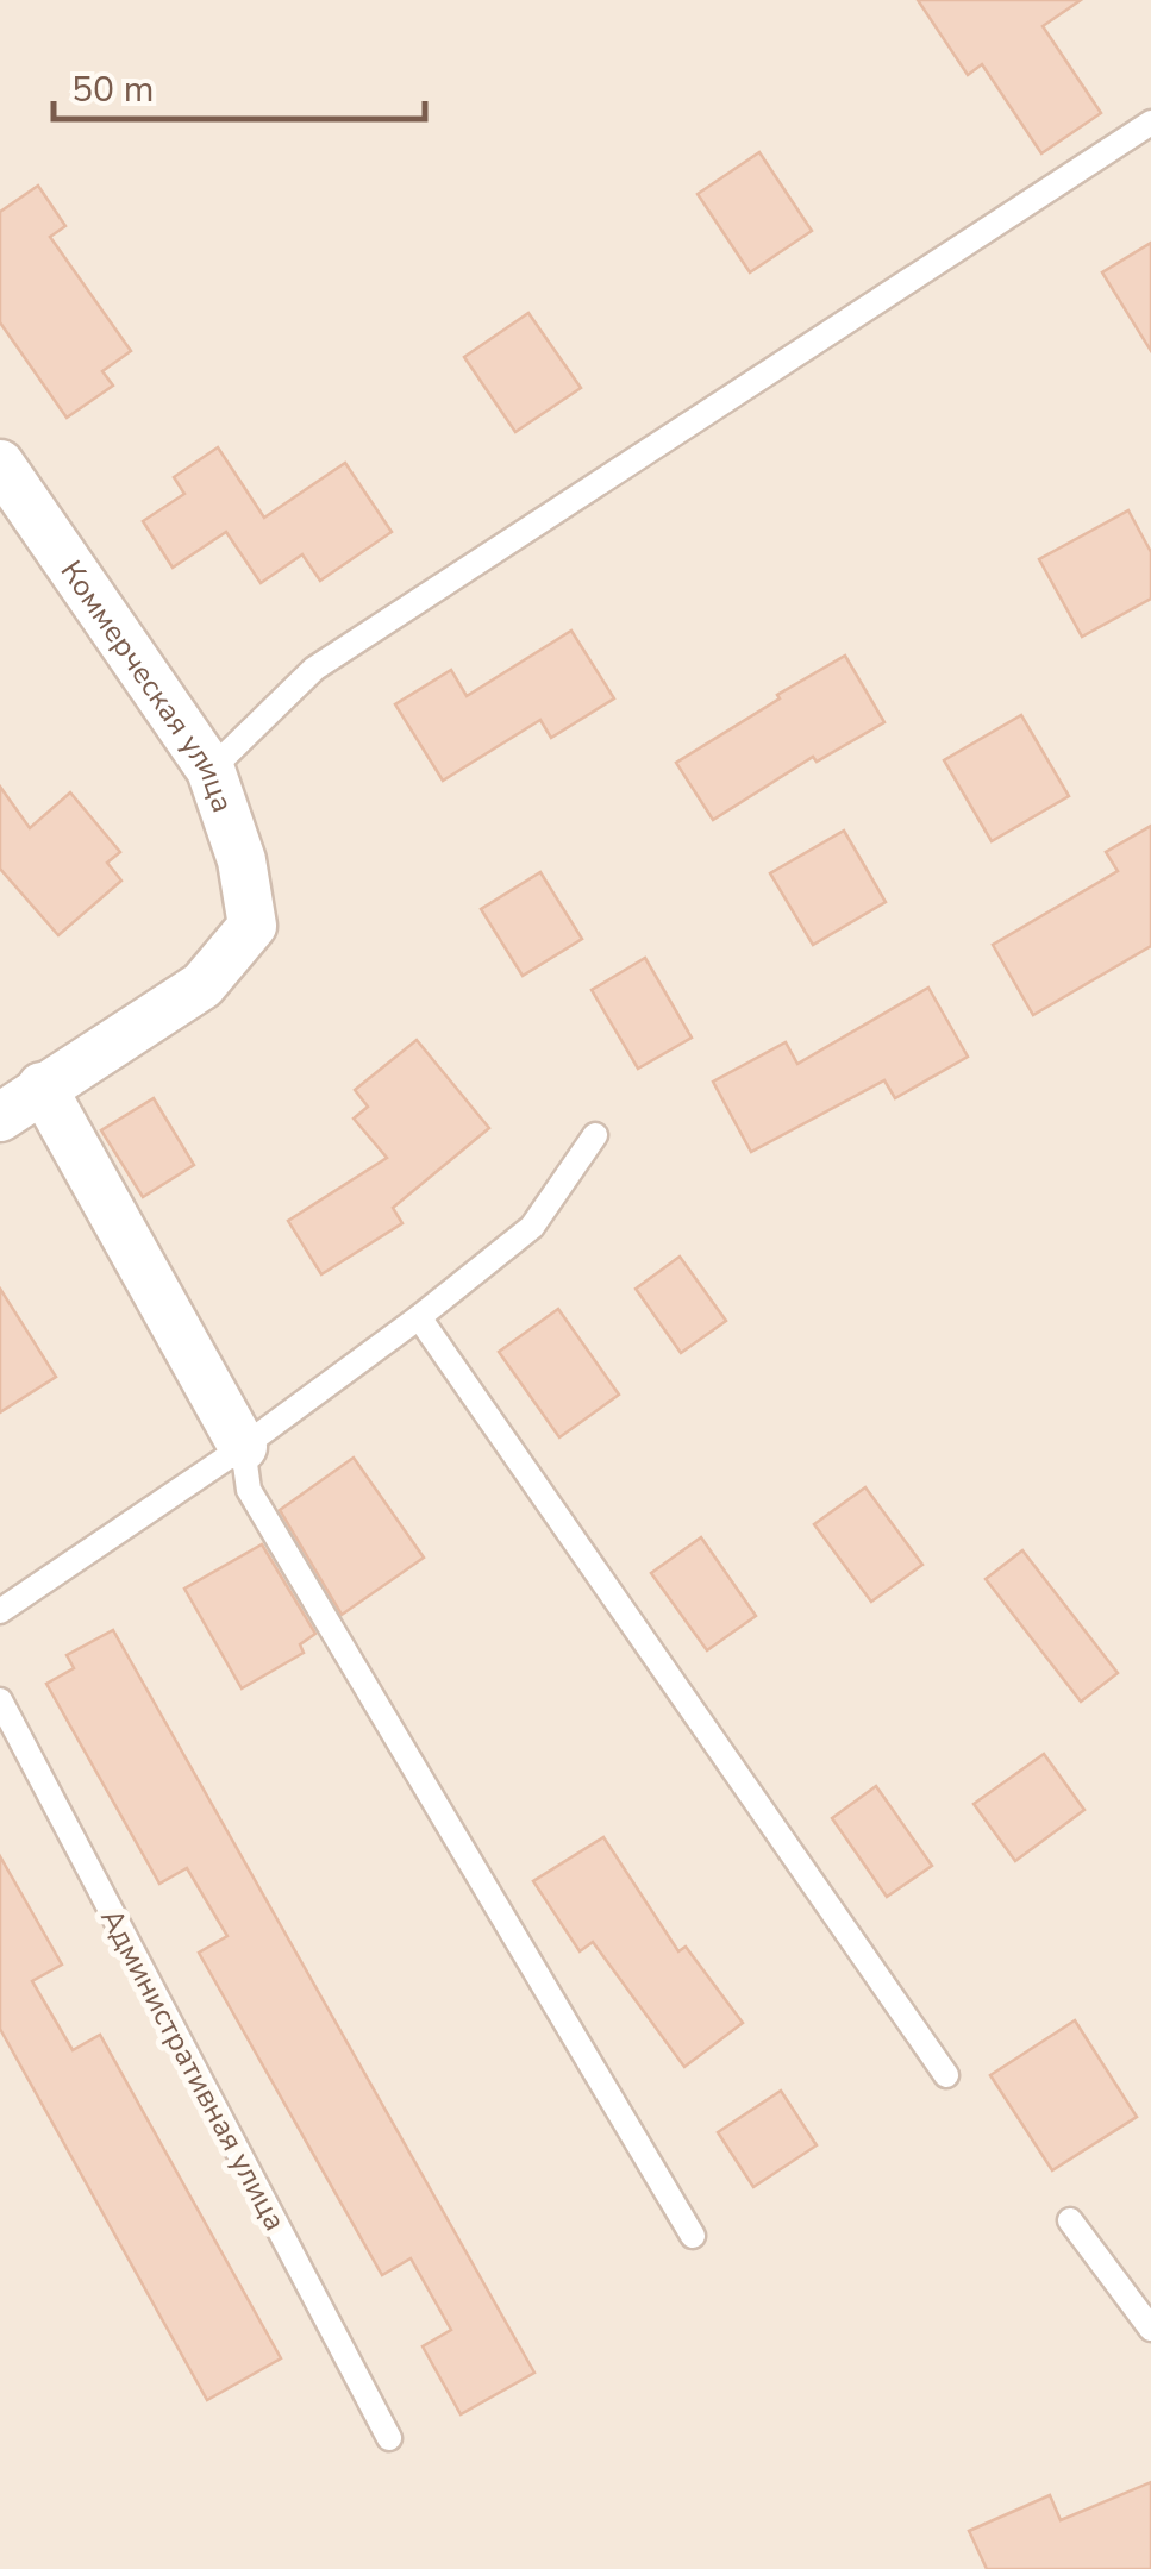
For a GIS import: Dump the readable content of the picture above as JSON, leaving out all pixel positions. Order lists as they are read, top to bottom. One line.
{"streets":{"street":["Коммерческая улица"],"lane":["Административная улица"]},"scale_bar":"50 m"}
